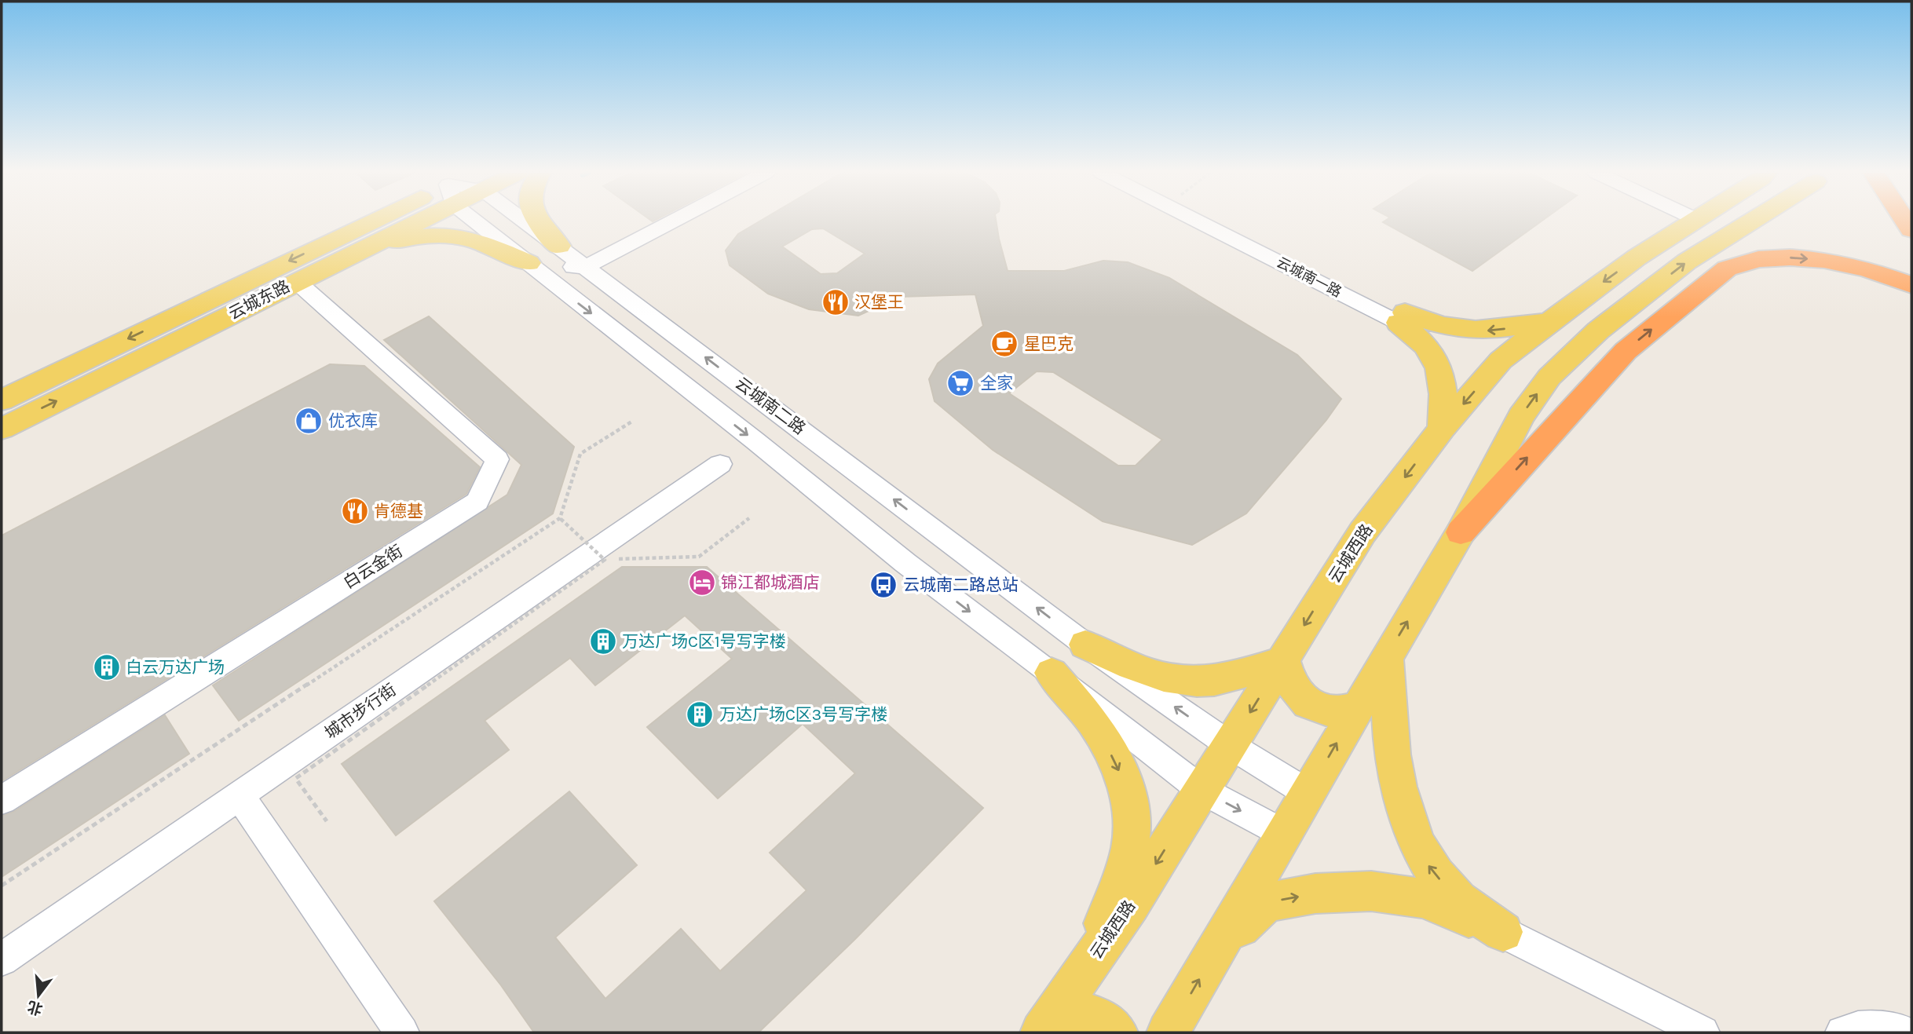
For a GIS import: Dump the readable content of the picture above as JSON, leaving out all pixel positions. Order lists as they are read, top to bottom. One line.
{"streets":{"main road":["云城东路","云城西路"],"street":["云城南一路","云城南二路","白云金街","城市步行街"]},"crossings":[["云城东路","白云金街"],["云城南二路","云城西路"]],"places":{"restaurant":["汉堡王","肯德基"],"cafe":["星巴克"],"supermarket":["全家"],"shop":["优衣库"],"hotel":["锦江都城酒店"],"bus stop":["云城南二路总站"],"building":["万达广场C区1号写字楼","白云万达广场","万达广场C区3号写字楼"]},"north":"bottom"}
